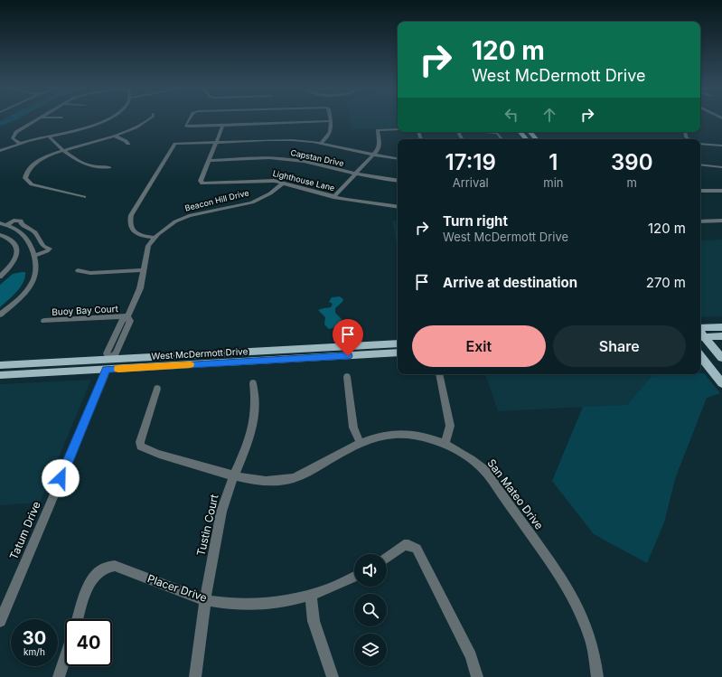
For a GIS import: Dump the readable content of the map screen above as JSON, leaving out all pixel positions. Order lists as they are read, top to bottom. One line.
{"streets":{"main road":["West McDermott Drive"],"street":["Capstan Drive","Lighthouse Lane","Beacon Hill Drive","Buoy Bay Court","San Mateo Drive","Tustin Court","Tatum Drive","Placer Drive"]},"crossings":[["Capstan Drive","Lighthouse Lane"],["Lighthouse Lane","Beacon Hill Drive"],["Beacon Hill Drive","Buoy Bay Court"],["Beacon Hill Drive","West McDermott Drive"],["West McDermott Drive","Tatum Drive"],["San Mateo Drive","Tustin Court"],["Tustin Court","Placer Drive"]],"page":{"turn":["120 m","West McDermott Drive"],"eta":["17:19","Arrival","1","min","390","m"],"list":[{"name":"Turn right","note":"West McDermott Drive","value":"120 m"},{"name":"Arrive at destination","value":"270 m"}],"buttons":["Exit","Share"],"speed":"30 km/h","limit":"40"}}
